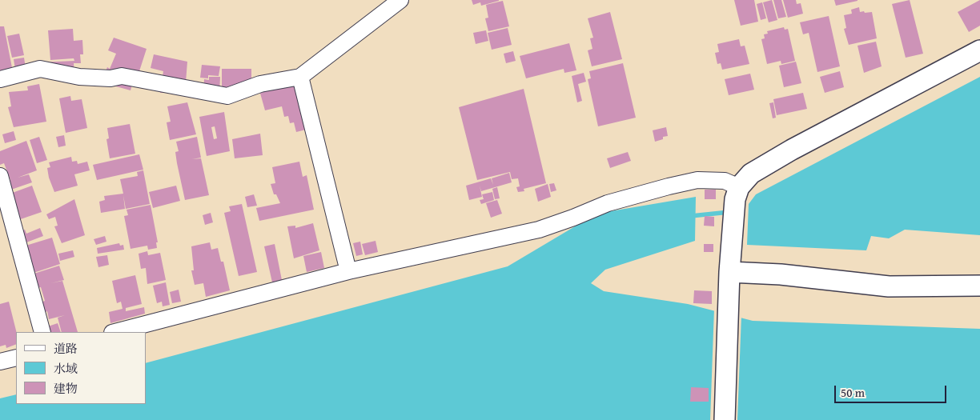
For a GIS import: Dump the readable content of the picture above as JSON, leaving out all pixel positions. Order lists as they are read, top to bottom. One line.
{"legend":["道路","水域","建物"],"scale_bar":"50 m"}
